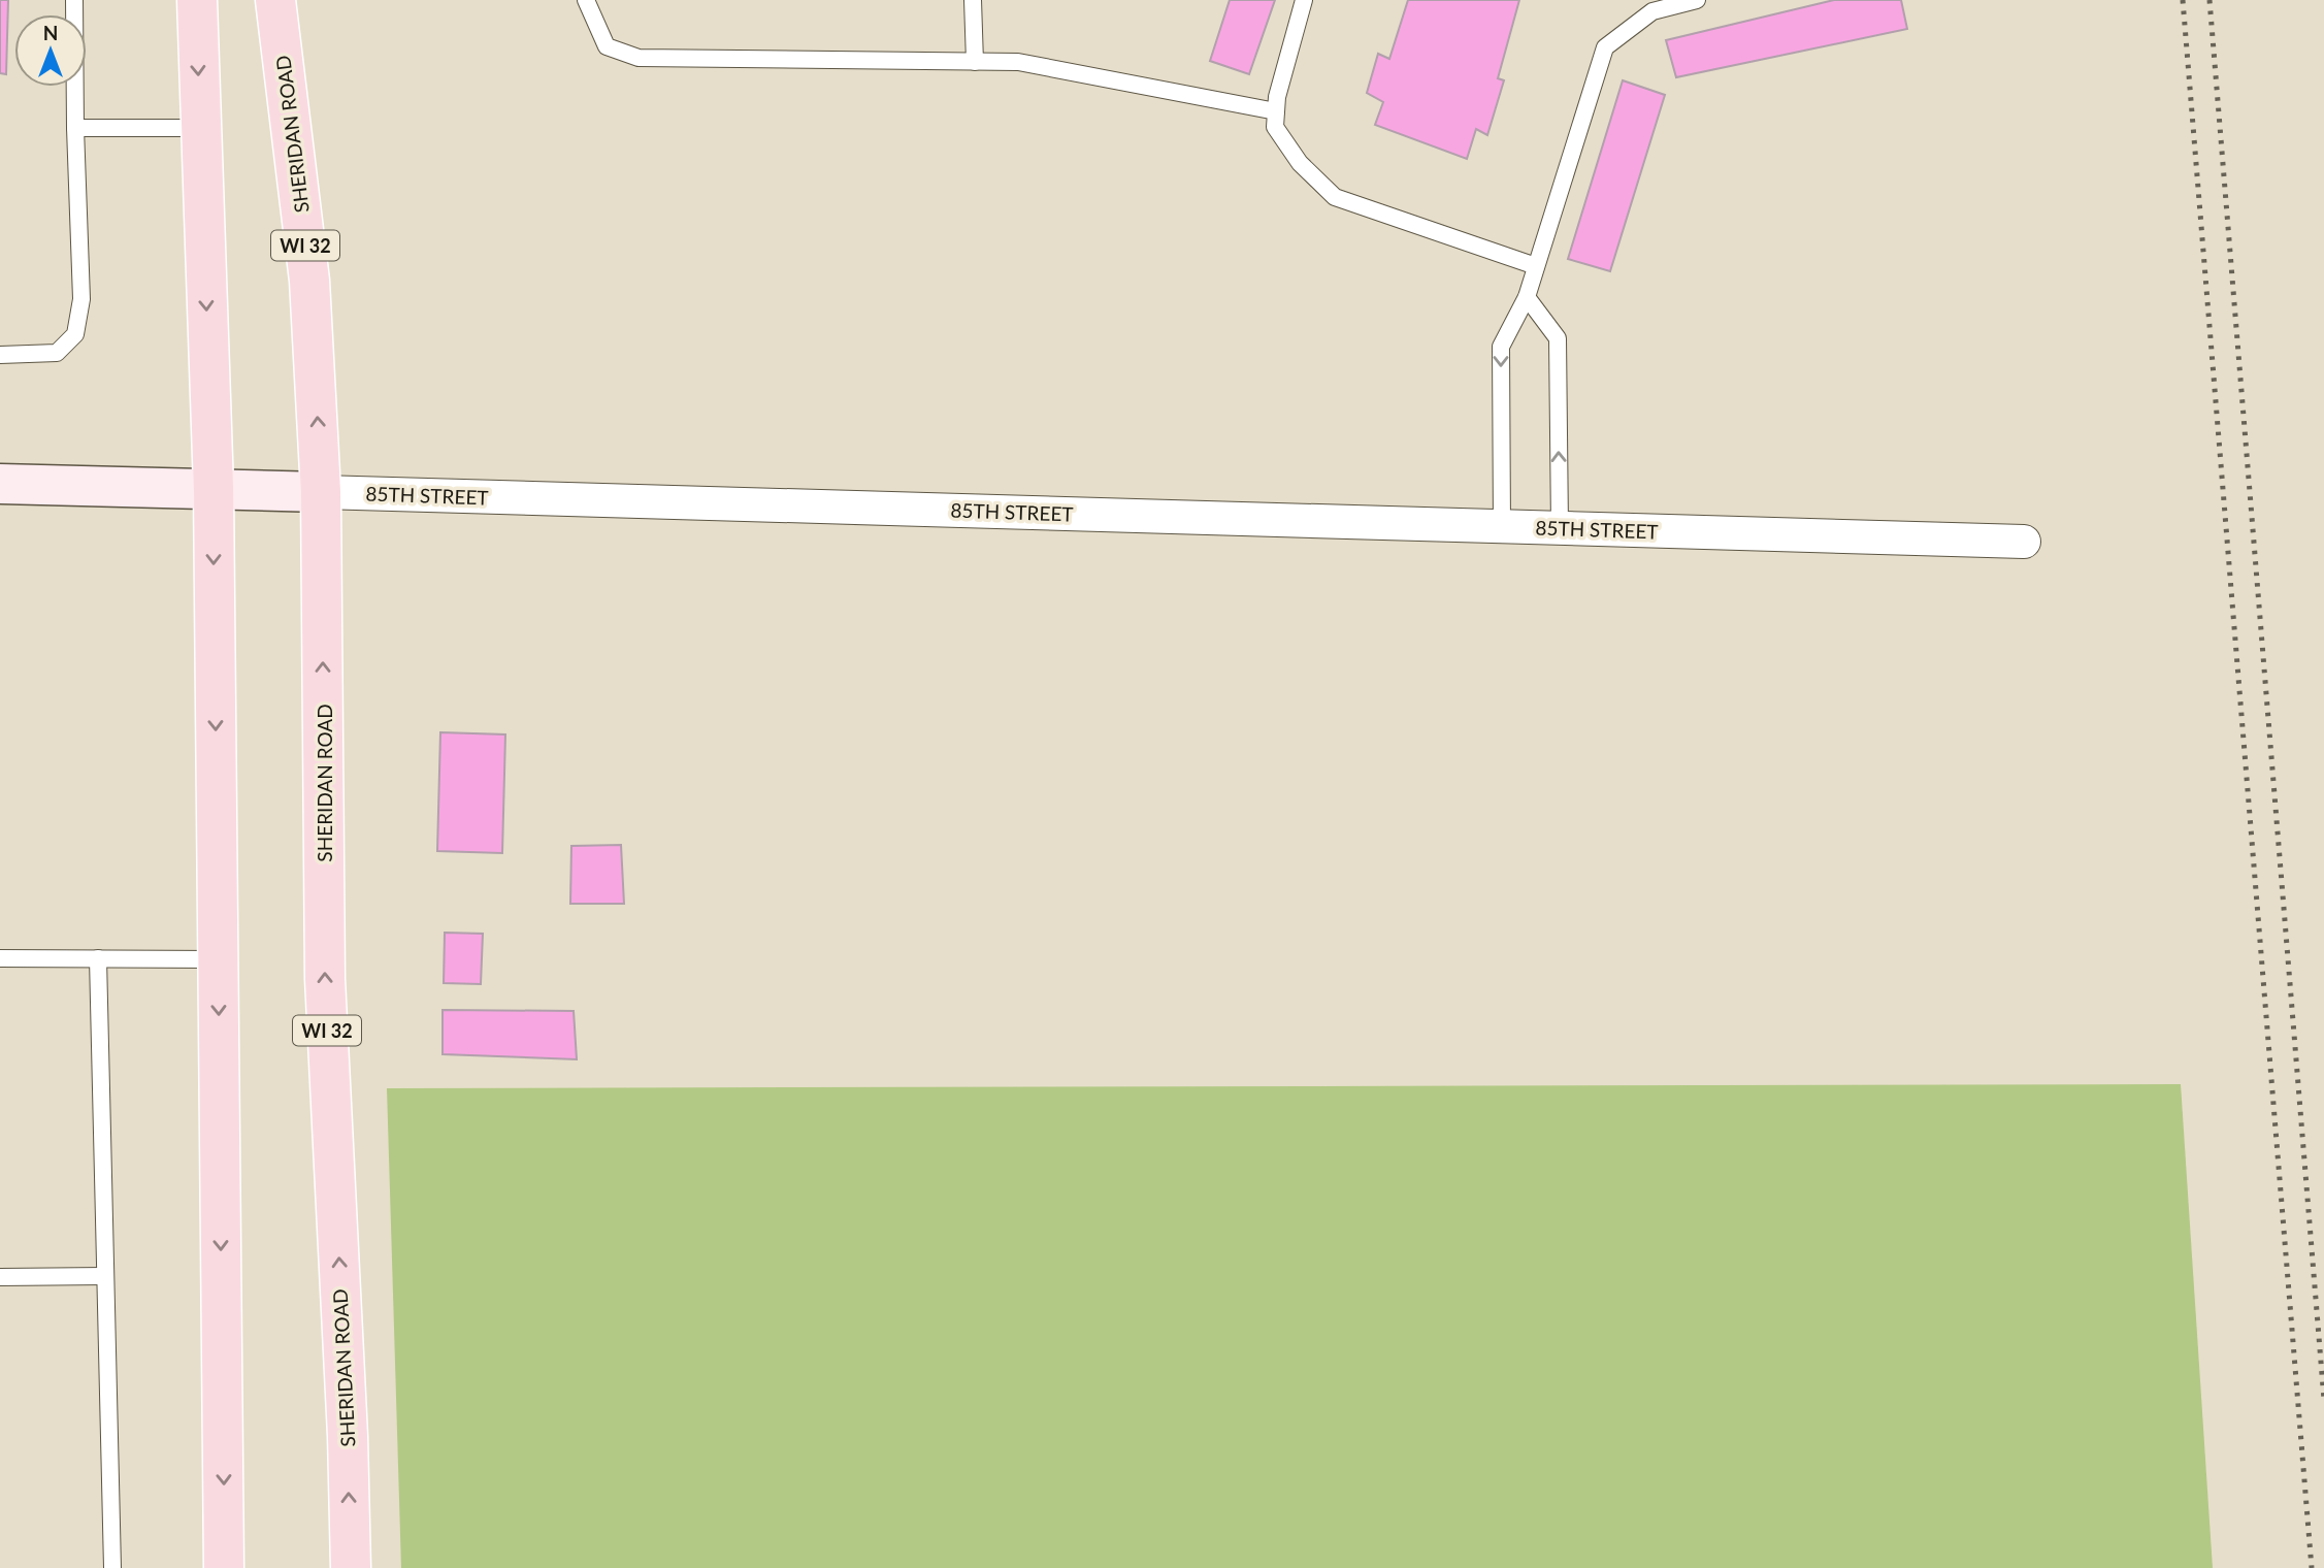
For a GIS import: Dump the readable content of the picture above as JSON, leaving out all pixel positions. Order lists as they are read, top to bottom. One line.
{"streets":{"main road":["SHERIDAN ROAD","WI 32"],"street":["85TH STREET"]},"crossings":[["SHERIDAN ROAD","85TH STREET"]],"north":"top"}
